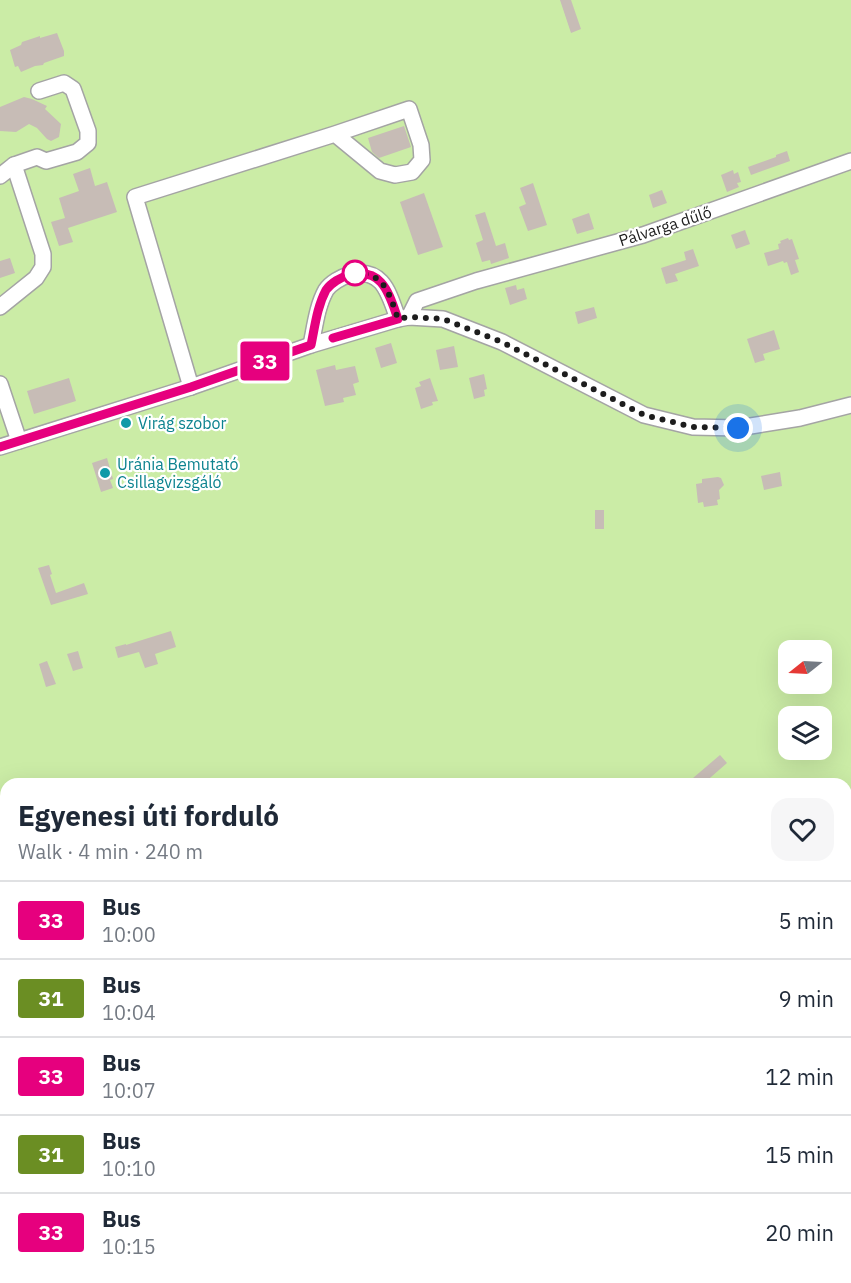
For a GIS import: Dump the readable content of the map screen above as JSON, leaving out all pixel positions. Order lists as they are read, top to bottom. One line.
{"streets":{"street":["Pálvarga dűlő"]},"places":["Virág szobor","Uránia Bemutató Csillagvizsgáló"],"lines":["bus line 33"],"north":"left","page":{"on_map":"33","heading":["Egyenesi úti forduló","Walk · 4 min · 240 m"],"list":[{"mark":"33","name":"Bus","note":"10:00","value":"5 min"},{"mark":"31","name":"Bus","note":"10:04","value":"9 min"},{"mark":"33","name":"Bus","note":"10:07","value":"12 min"},{"mark":"31","name":"Bus","note":"10:10","value":"15 min"},{"mark":"33","name":"Bus","note":"10:15","value":"20 min"}]}}
